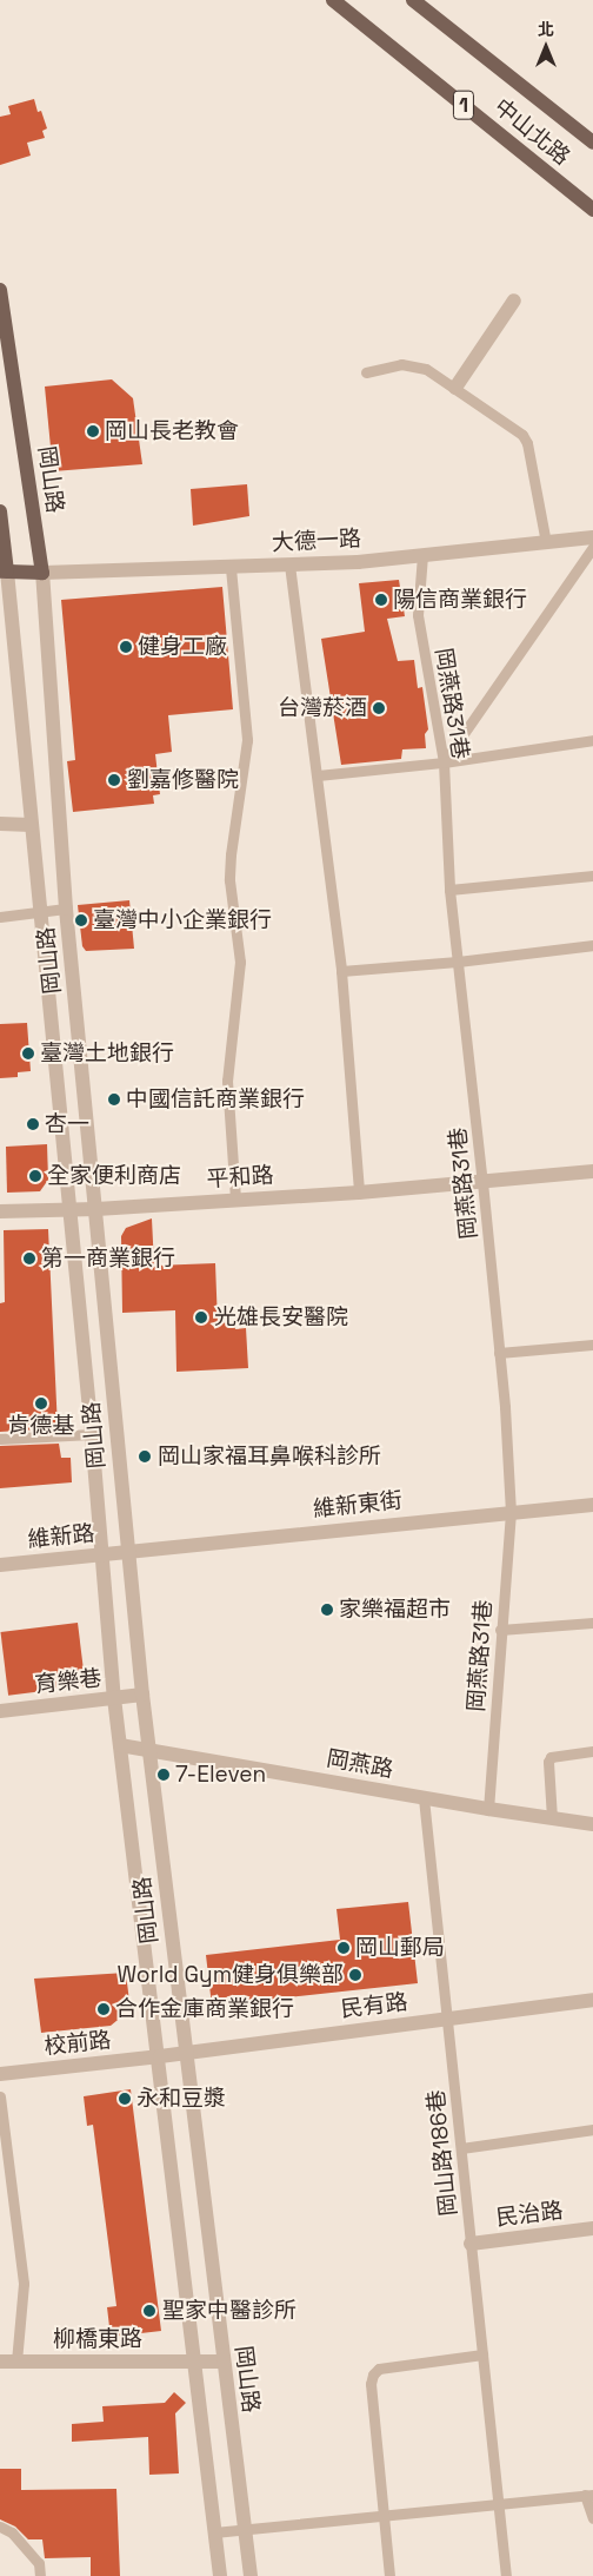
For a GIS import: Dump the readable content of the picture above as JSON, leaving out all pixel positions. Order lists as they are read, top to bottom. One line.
{"streets":{"main road":["1","中山北路","岡山路"],"street":["大德一路","平和路","維新東街","維新路","育樂巷","岡燕路","民有路","校前路","民治路","柳橋東路"],"lane":["岡燕路31巷","岡山路186巷"]},"crossings":[["岡山路","大德一路"],["岡山路","平和路"],["岡山路","維新東街"],["岡山路","維新路"],["岡山路","育樂巷"],["岡山路","岡燕路"],["岡山路","民有路"],["岡山路","校前路"],["岡山路","柳橋東路"],["大德一路","岡燕路31巷"],["岡燕路31巷","平和路"],["岡燕路31巷","維新東街"],["岡燕路31巷","岡燕路"],["維新東街","維新路"],["岡燕路","岡山路186巷"],["民有路","校前路"],["民有路","岡山路186巷"],["岡山路186巷","民治路"]],"places":["岡山長老教會","陽信商業銀行","健身工廠","台灣菸酒","劉嘉修醫院","臺灣中小企業銀行","臺灣土地銀行","中國信託商業銀行","杏一","全家便利商店","第一商業銀行","光雄長安醫院","肯德基","岡山家福耳鼻喉科診所","家樂福超市","7-Eleven","岡山郵局","World Gym健身俱樂部","合作金庫商業銀行","永和豆漿","聖家中醫診所"],"north":"top"}
